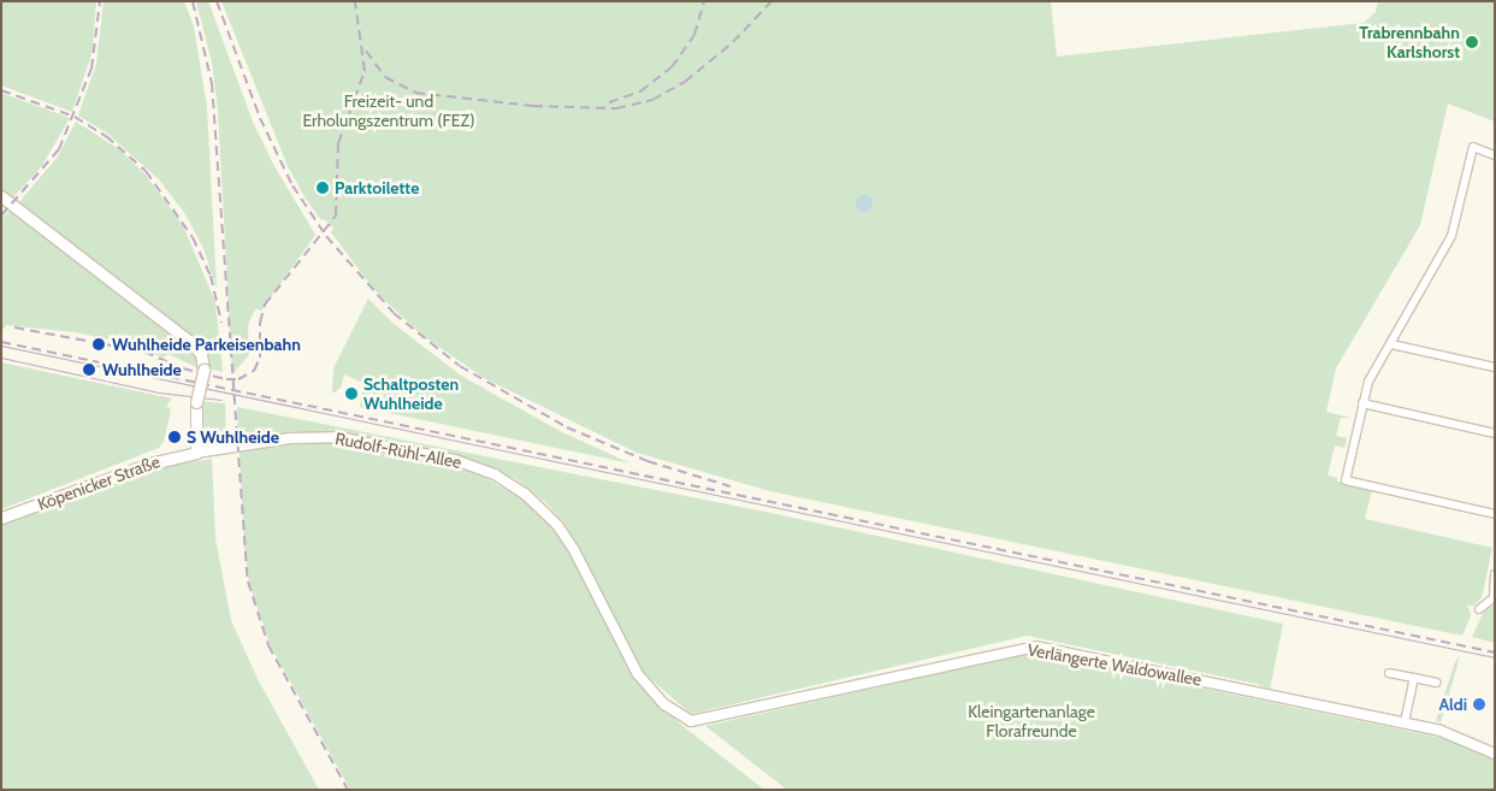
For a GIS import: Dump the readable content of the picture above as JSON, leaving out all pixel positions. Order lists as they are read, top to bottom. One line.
{"streets":{"main road":["Köpenicker Straße"],"street":["Rudolf-Rühl-Allee","Verlängerte Waldowallee"]},"crossings":[["Rudolf-Rühl-Allee","Köpenicker Straße"],["Rudolf-Rühl-Allee","Verlängerte Waldowallee"]],"parks":["Freizeit- und Erholungszentrum (FEZ)","Kleingartenanlage Florafreunde"],"places":["Trabrennbahn Karlshorst","Parktoilette","Wuhlheide Parkeisenbahn","Wuhlheide","Schaltposten Wuhlheide","S Wuhlheide","Aldi"]}
